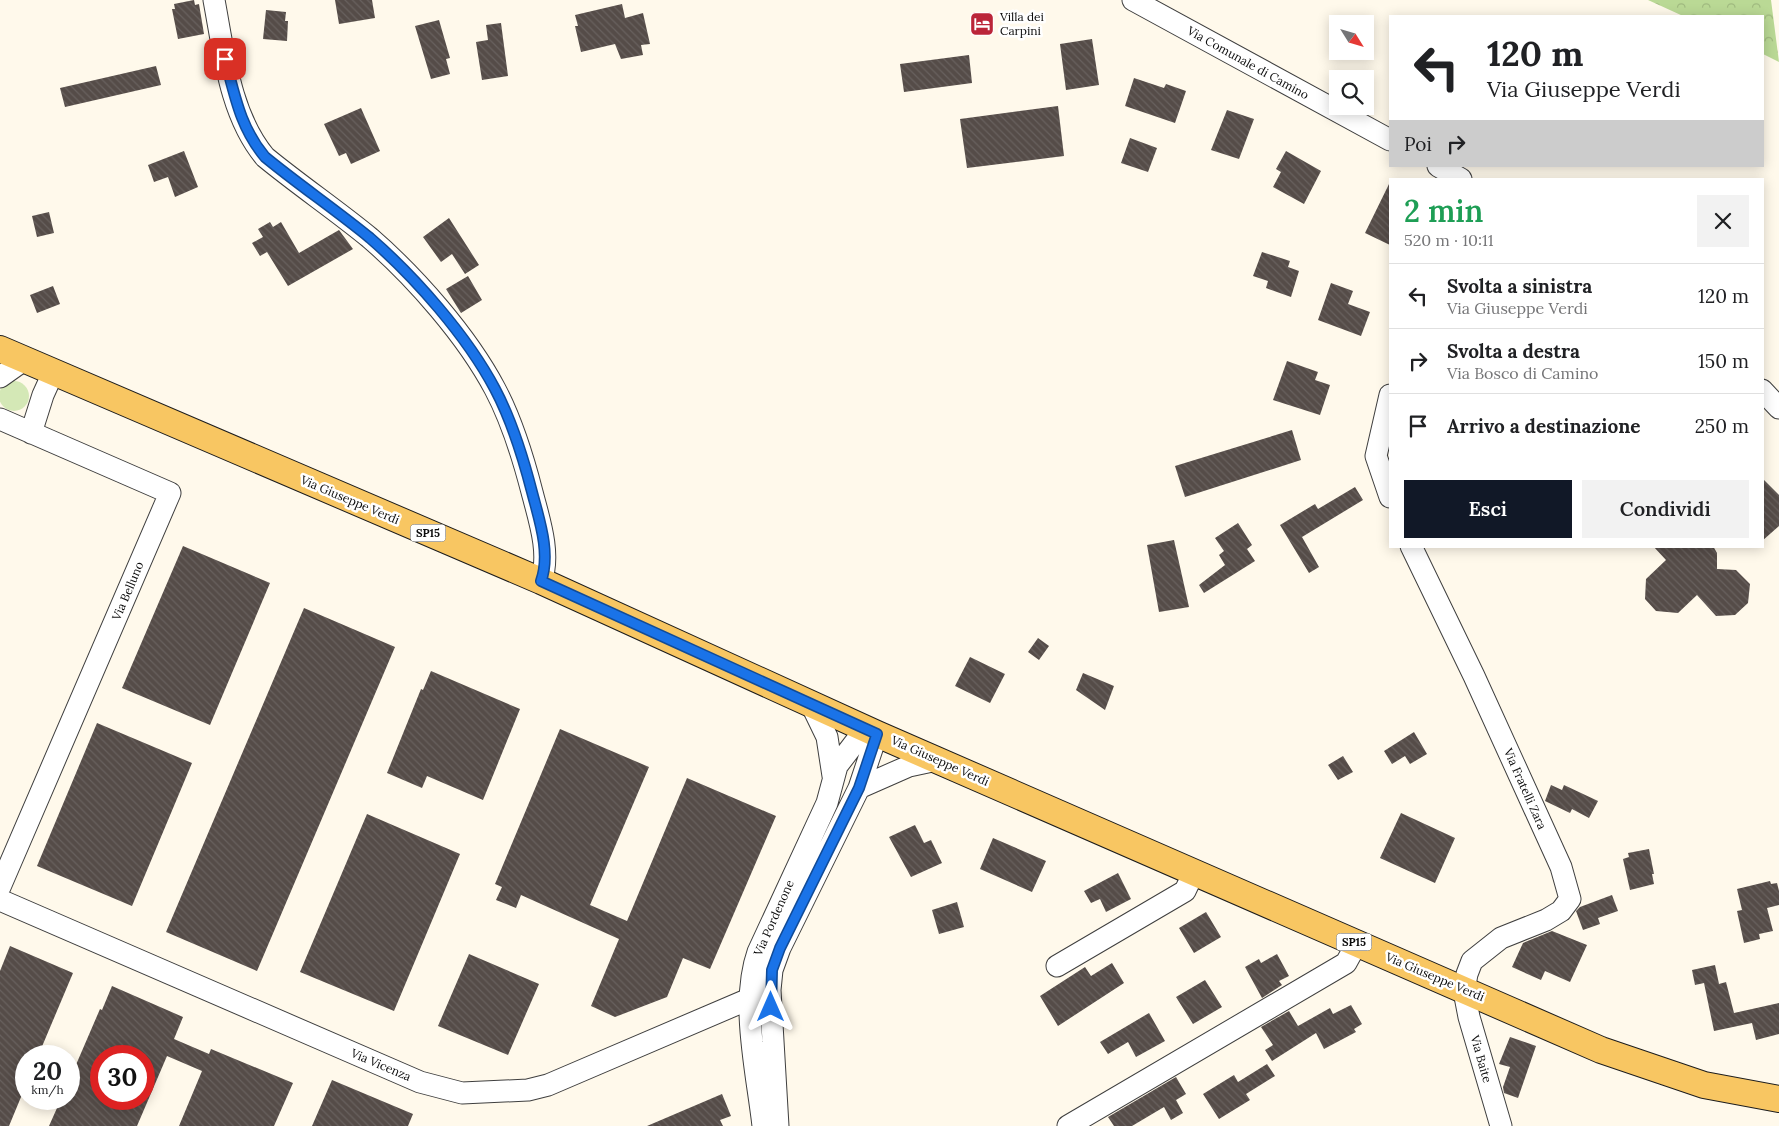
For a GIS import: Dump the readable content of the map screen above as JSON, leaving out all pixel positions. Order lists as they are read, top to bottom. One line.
{"streets":{"main road":["Via Giuseppe Verdi","SP15"],"street":["Via Comunale di Camino","Via Belluno","Via Fratelli Zara","Via Pordenone","Via Baite","Via Vicenza"]},"crossings":[["Via Giuseppe Verdi","Via Fratelli Zara"],["Via Giuseppe Verdi","Via Pordenone"],["Via Giuseppe Verdi","Via Baite"],["Via Fratelli Zara","Via Baite"],["Via Pordenone","Via Vicenza"]],"places":{"hotel":["Villa dei Carpini"]},"north":"bottom right","page":{"turn":["120 m","Via Giuseppe Verdi"],"then":"Poi","heading":["2 min","520 m · 10:11"],"list":[{"name":"Svolta a sinistra","note":"Via Giuseppe Verdi","value":"120 m"},{"name":"Svolta a destra","note":"Via Bosco di Camino","value":"150 m"},{"name":"Arrivo a destinazione","value":"250 m"}],"buttons":["Esci","Condividi"],"speed":"20 km/h","limit":"30"}}
